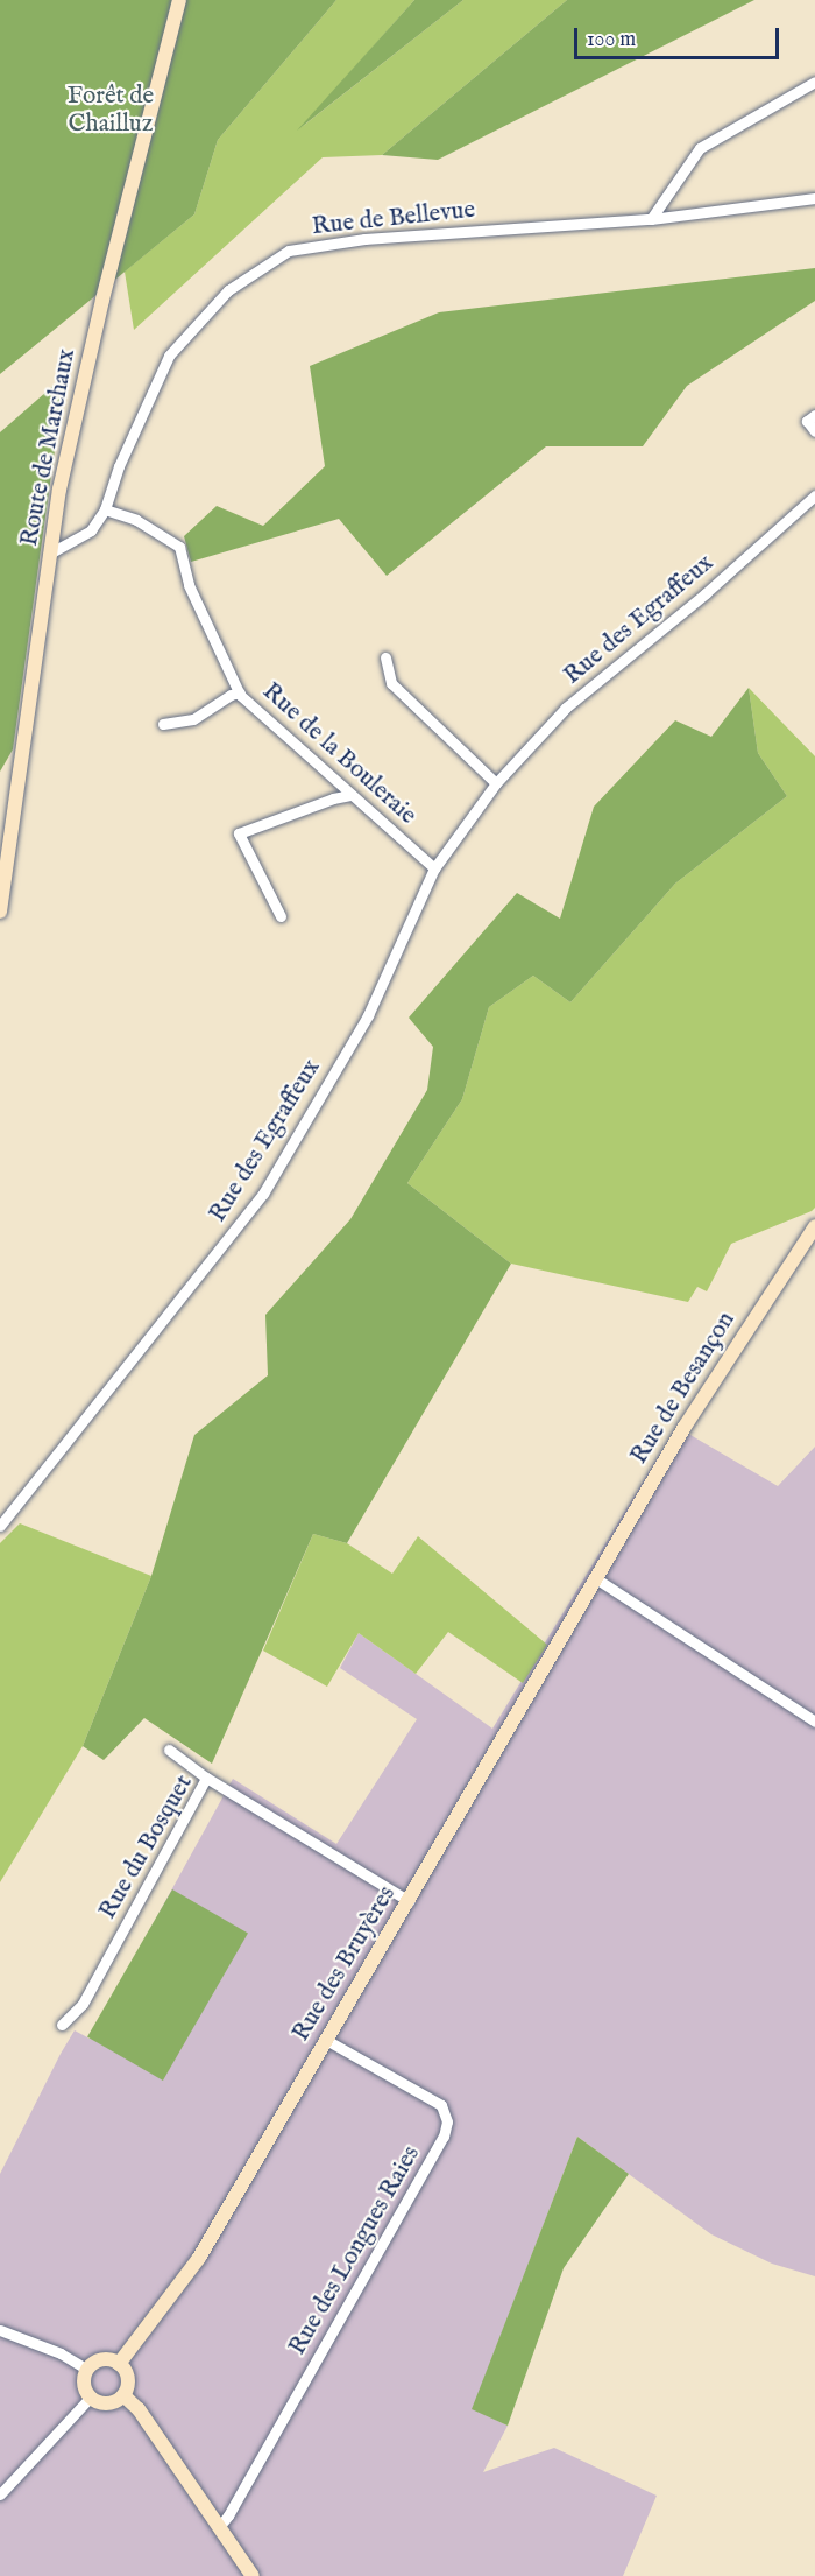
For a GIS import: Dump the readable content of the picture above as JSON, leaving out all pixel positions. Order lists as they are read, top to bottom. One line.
{"streets":{"street":["Rue de Bellevue","Route de Marchaux","Rue des Egraffeux","Rue de la Bouleraie","Rue de Besançon","Rue du Bosquet","Rue des Bruyères","Rue des Longues Raies"]},"crossings":[["Rue de Bellevue","Route de Marchaux"],["Rue de Bellevue","Rue de la Bouleraie"],["Rue des Egraffeux","Rue de la Bouleraie"],["Rue de Besançon","Rue des Bruyères"],["Rue du Bosquet","Rue des Bruyères"],["Rue des Bruyères","Rue des Longues Raies"]],"parks":["Forêt de Chailluz"],"scale_bar":"100 m"}
